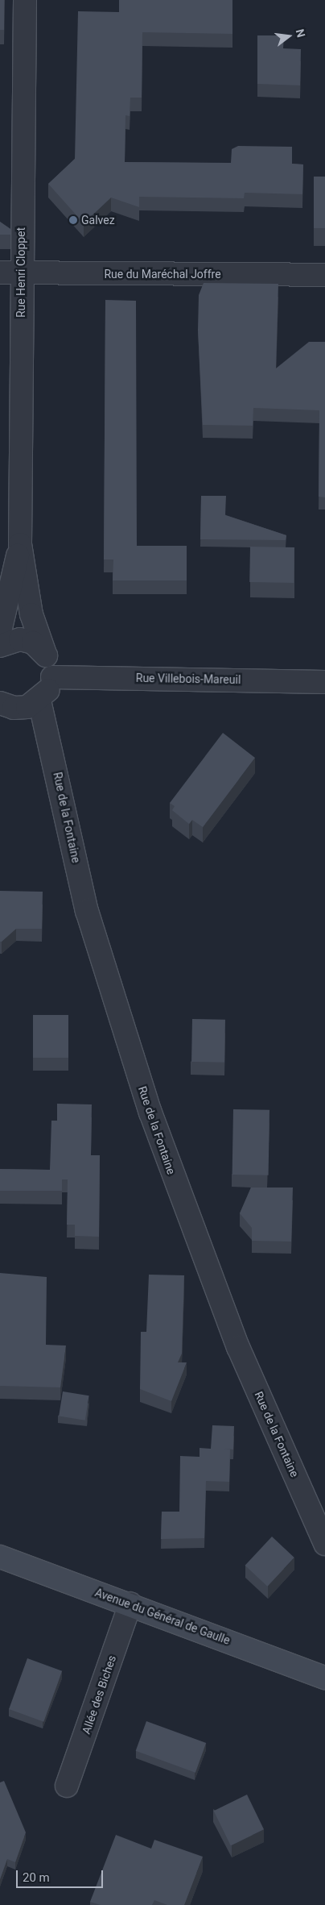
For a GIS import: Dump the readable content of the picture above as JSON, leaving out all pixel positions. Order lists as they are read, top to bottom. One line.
{"streets":{"street":["Rue Henri Cloppet","Rue du Maréchal Joffre","Rue Villebois-Mareuil","Rue de la Fontaine","Avenue du Général de Gaulle","Allée des Biches"]},"crossings":[["Rue Henri Cloppet","Rue du Maréchal Joffre"],["Rue Henri Cloppet","Rue Villebois-Mareuil"],["Avenue du Général de Gaulle","Allée des Biches"]],"places":["Galvez"],"scale_bar":"20 m","north":"right"}
